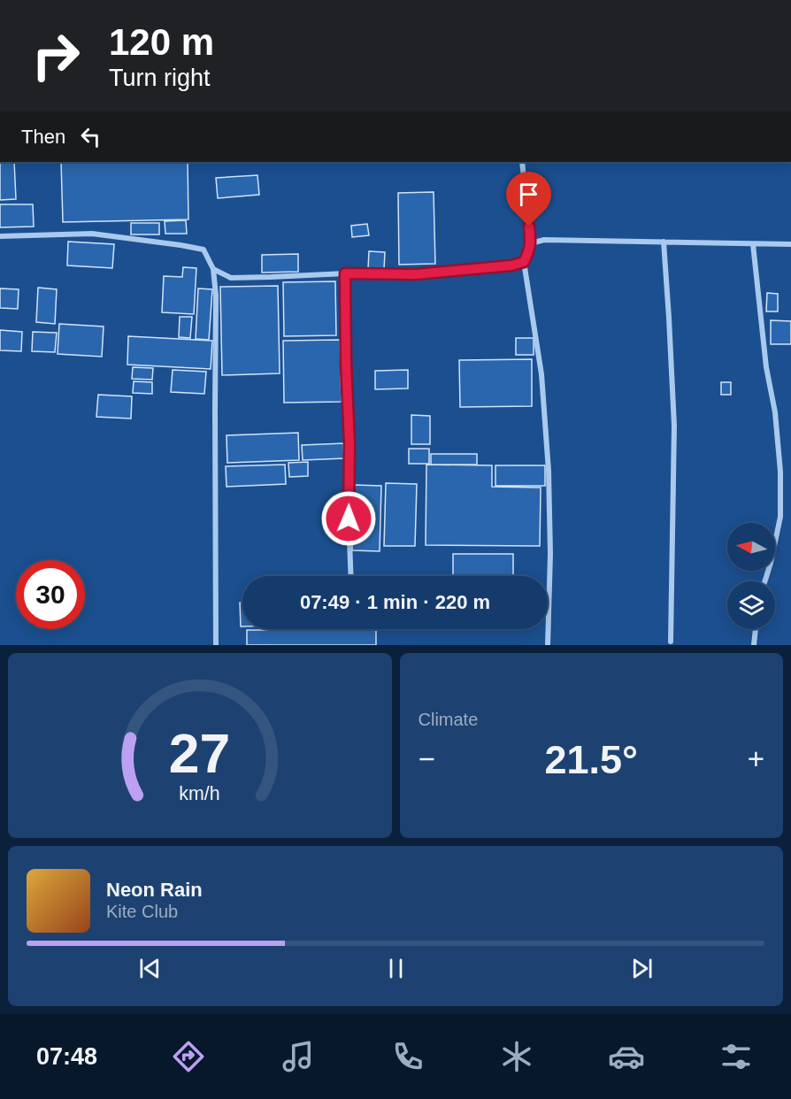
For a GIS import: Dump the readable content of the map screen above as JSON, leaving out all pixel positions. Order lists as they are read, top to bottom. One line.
{"north":"left","page":{"turn":["120 m","Turn right"],"then":"Then","limit":"30","trip":"07:49 · 1 min · 220 m","tile":"Climate","heat":["−","21.5°","+"],"song":["Neon Rain","Kite Club"],"tabs":"07:48","gauge":["27","km/h"]}}
